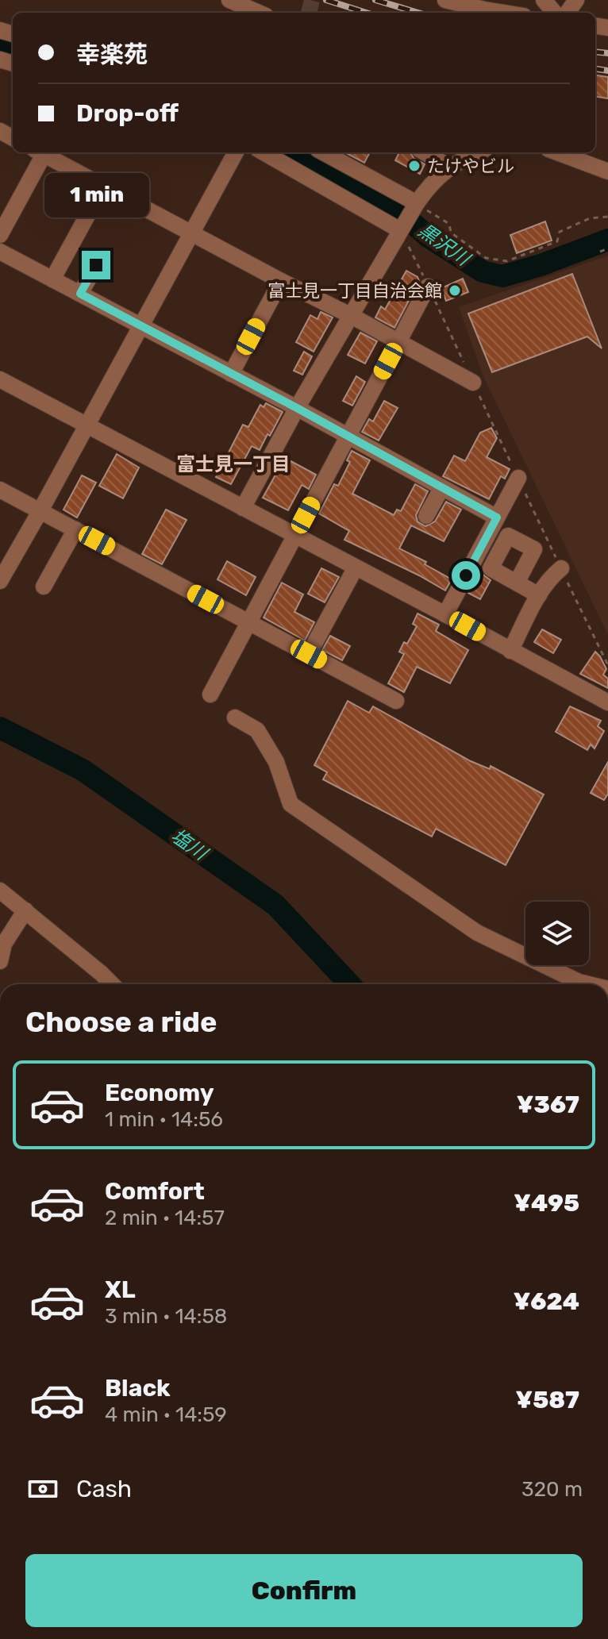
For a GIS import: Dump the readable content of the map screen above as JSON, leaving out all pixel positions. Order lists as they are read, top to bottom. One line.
{"districts":["富士見一丁目"],"water":["黒沢川","塩川"],"places":["たけやビル","富士見一丁目自治会館"],"page":{"banner":["幸楽苑","Drop-off"],"bubble":"1 min","heading":"Choose a ride","list":[{"name":"Economy","note":"1 min · 14:56","value":"¥367"},{"name":"Comfort","note":"2 min · 14:57","value":"¥495"},{"name":"XL","note":"3 min · 14:58","value":"¥624"},{"name":"Black","note":"4 min · 14:59","value":"¥587"}],"pay":["Cash","320 m"],"buttons":"Confirm"}}
